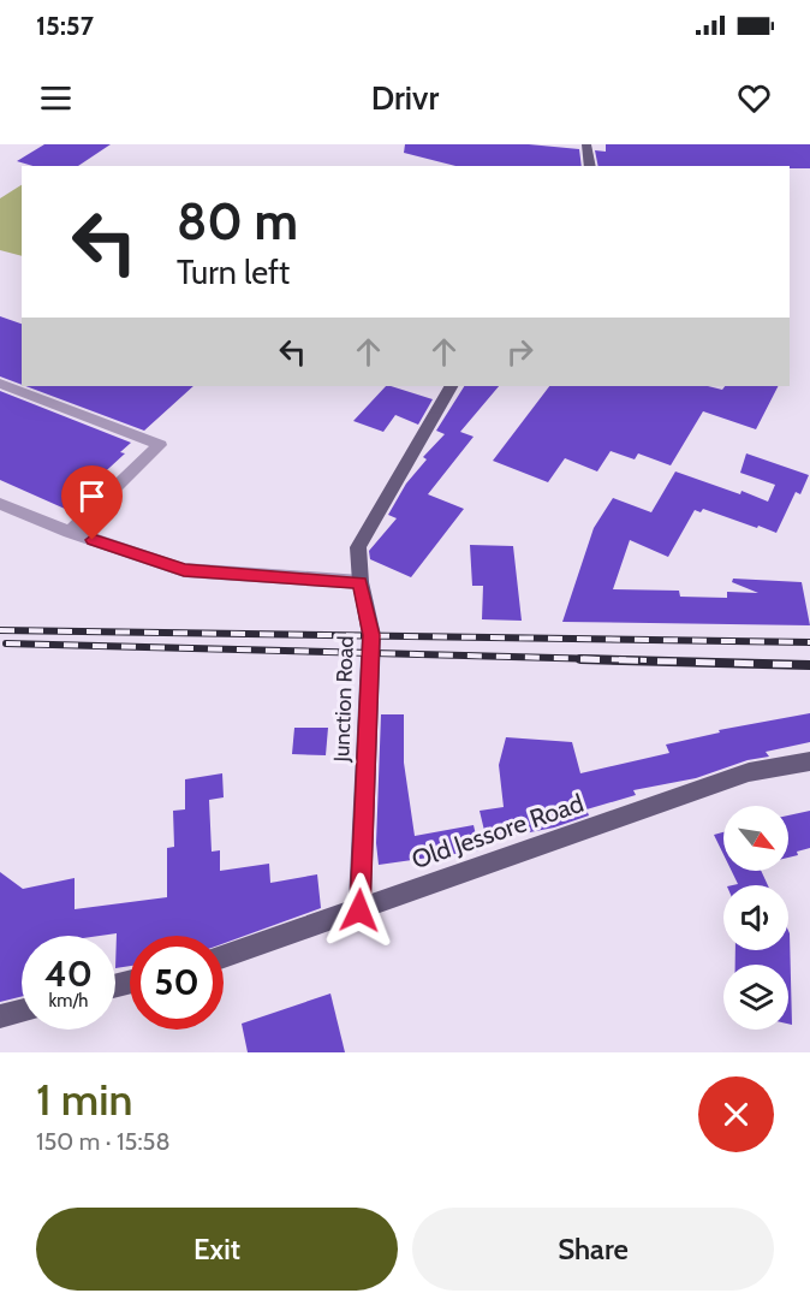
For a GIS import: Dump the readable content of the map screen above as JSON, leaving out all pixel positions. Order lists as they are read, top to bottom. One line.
{"streets":{"main road":["Junction Road","Old Jessore Road"]},"crossings":[["Junction Road","Old Jessore Road"]],"north":"bottom right","page":{"status":"15:57","header":"Drivr","turn":["80 m","Turn left"],"speed":"40 km/h","limit":"50","heading":["1 min","150 m · 15:58"],"buttons":["Exit","Share"]}}
